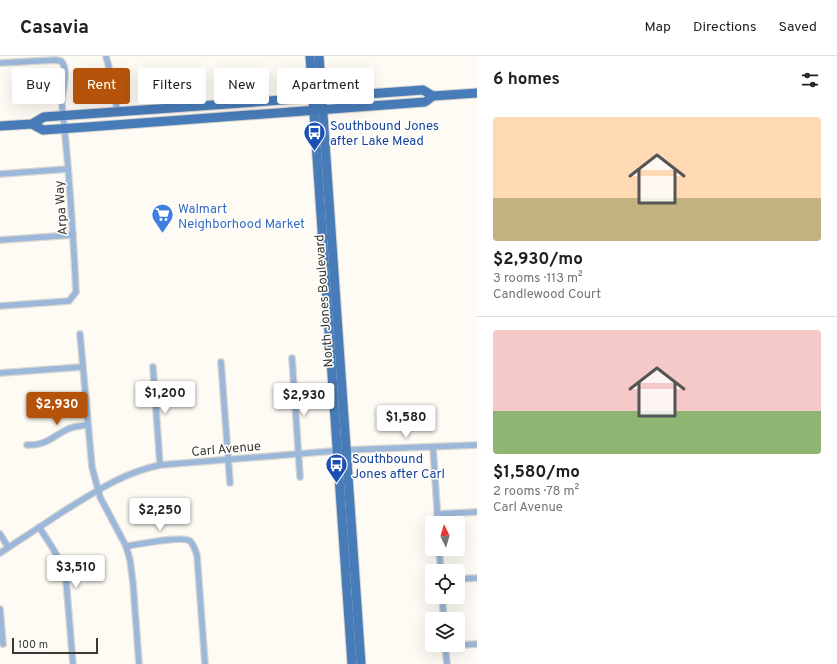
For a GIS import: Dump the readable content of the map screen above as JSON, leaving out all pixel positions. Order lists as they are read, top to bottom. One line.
{"streets":{"main road":["North Jones Boulevard"],"street":["Arpa Way","Carl Avenue"]},"crossings":[["North Jones Boulevard","Carl Avenue"]],"places":{"bus stop":["Southbound Jones after Lake Mead","Southbound Jones after Carl"],"supermarket":["Walmart Neighborhood Market"]},"scale_bar":"100 m","north":"top","page":{"header":"Casavia","nav":["Map","Directions","Saved"],"heading":"6 homes","chip":["Buy","Rent","Filters","New","Apartment"],"list":[{"name":"$2,930/mo","note":"3 rooms · 113 m² · Candlewood Court"},{"name":"$1,580/mo","note":"2 rooms · 78 m² · Carl Avenue"}],"price":["$1,200","$2,930","$2,930","$1,580","$2,250","$3,510"],"scale":"100 m"}}
